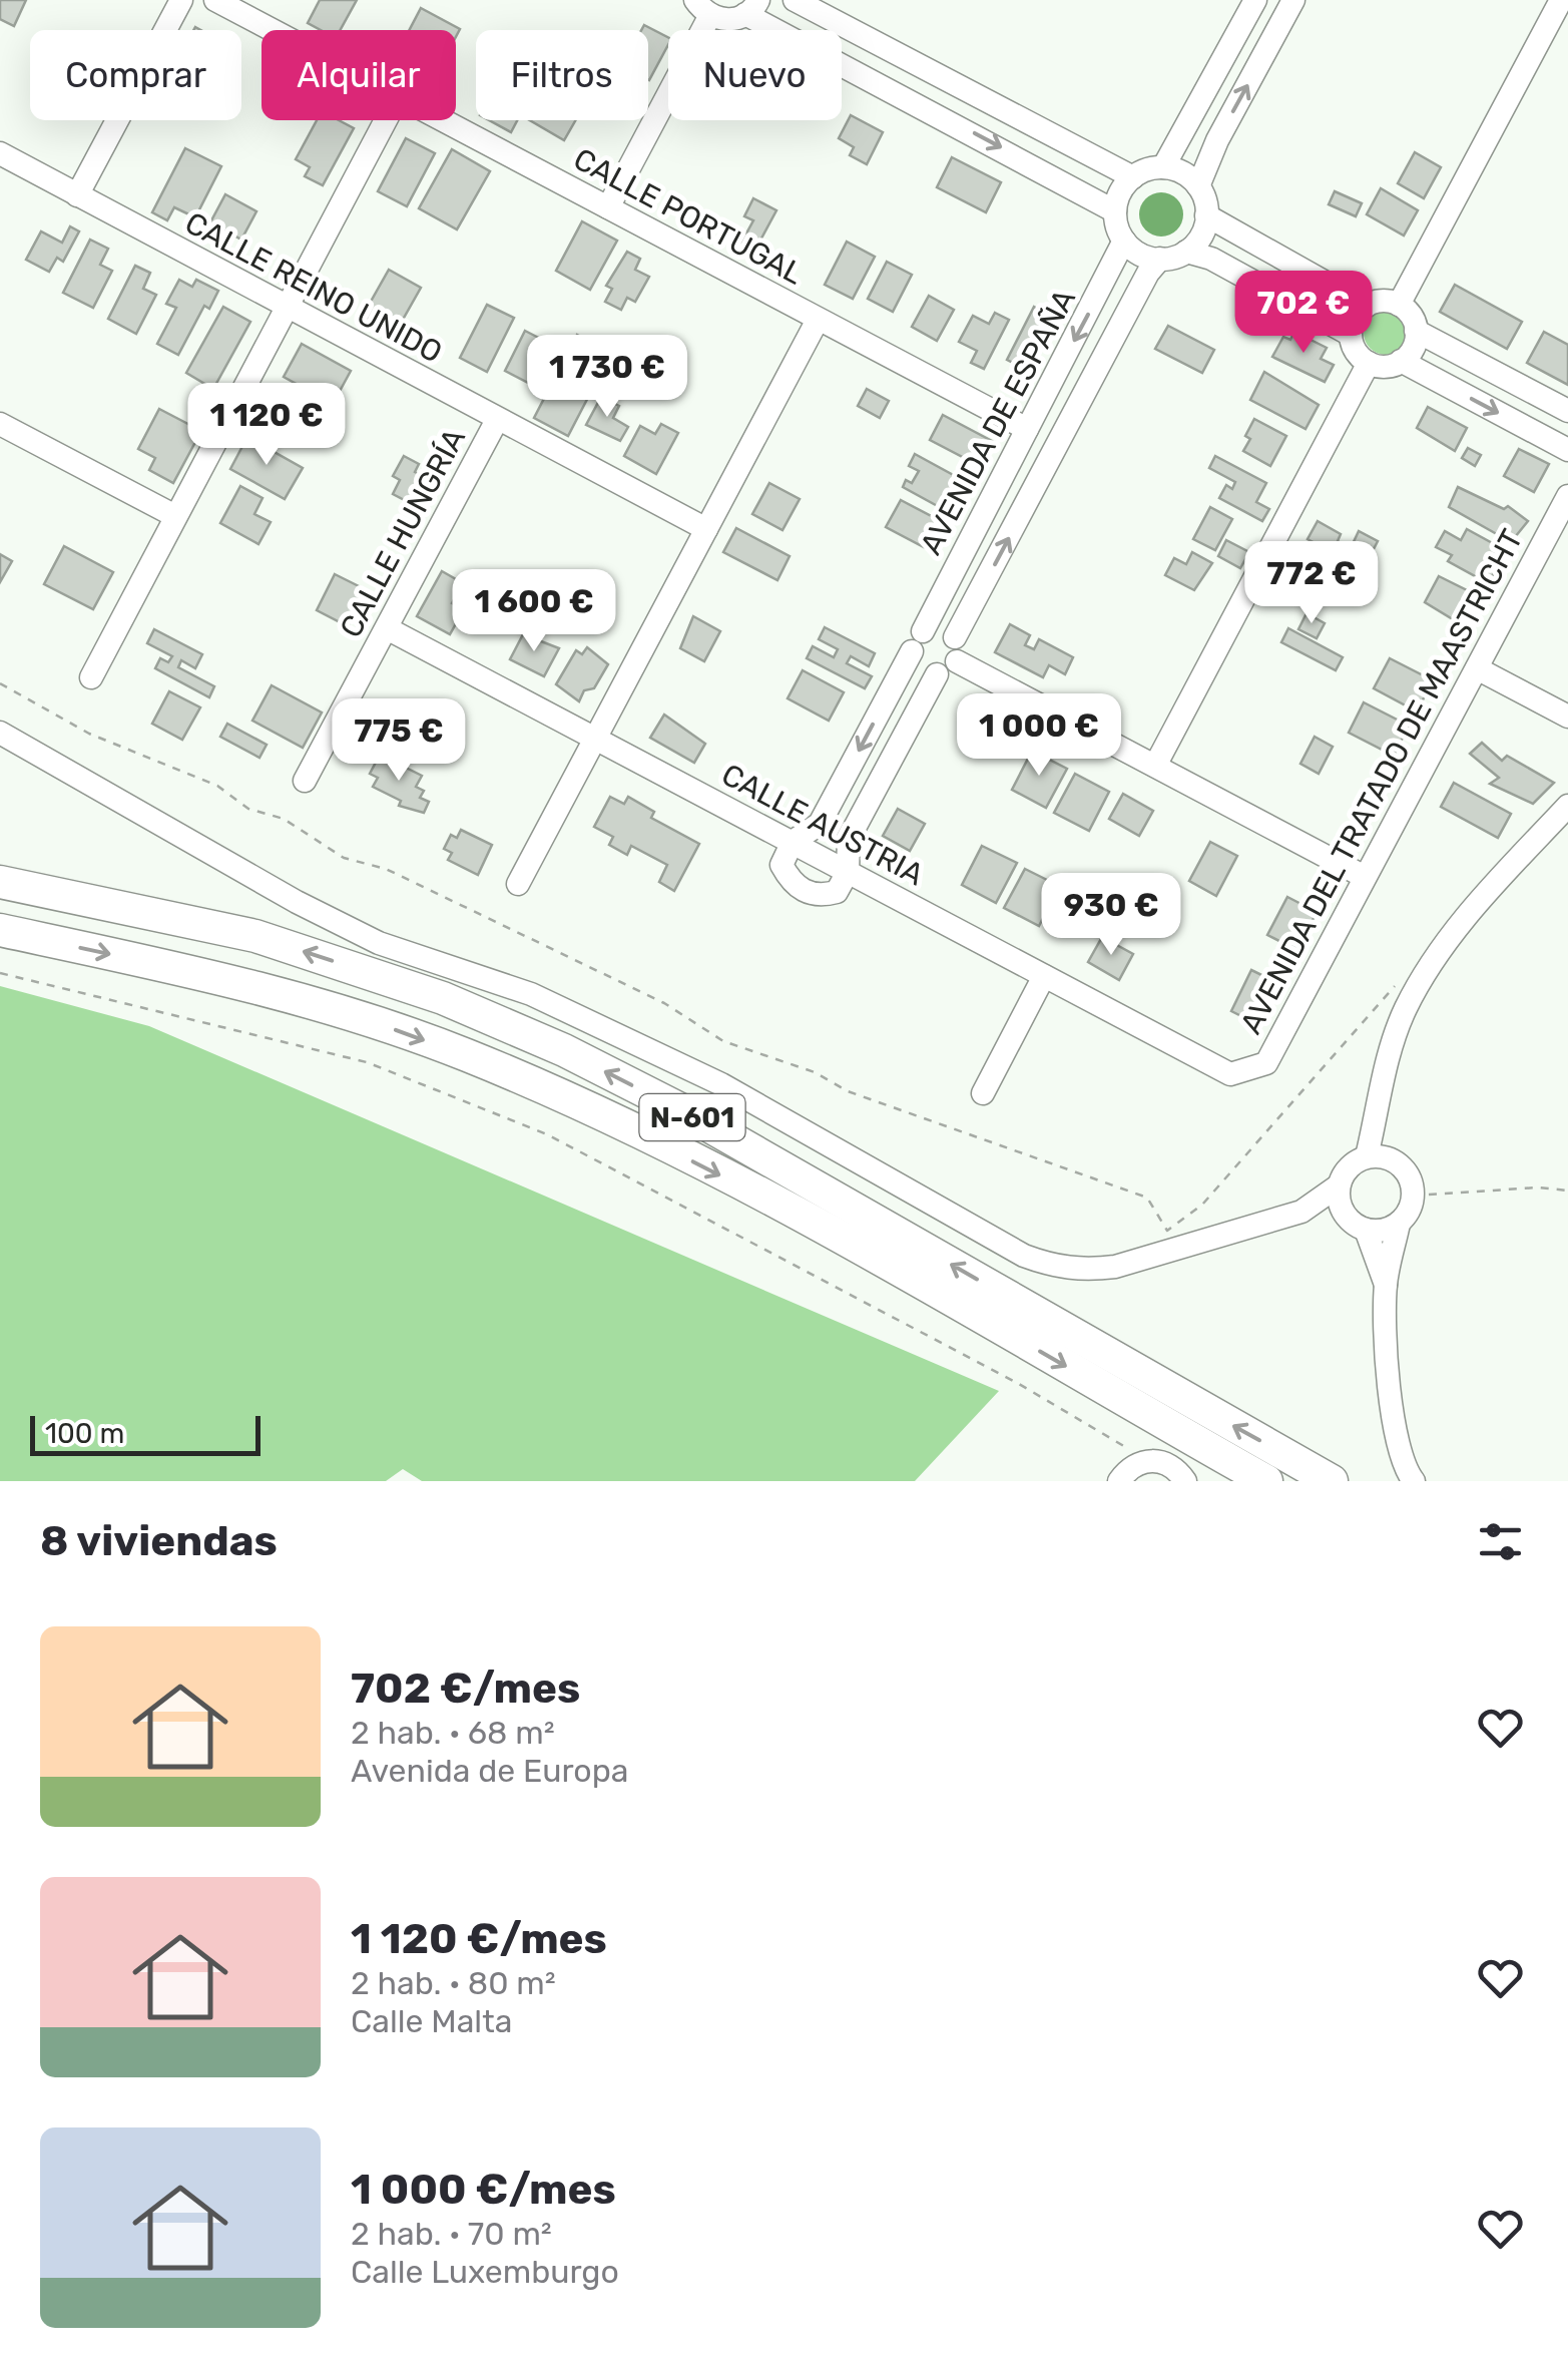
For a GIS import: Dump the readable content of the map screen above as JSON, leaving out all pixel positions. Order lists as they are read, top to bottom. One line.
{"streets":{"highway":["N-601"],"street":["CALLE PORTUGAL","CALLE REINO UNIDO","AVENIDA DE ESPAÑA","CALLE HUNGRÍA","AVENIDA DEL TRATADO DE MAASTRICHT","CALLE AUSTRIA"]},"crossings":[["CALLE PORTUGAL","AVENIDA DE ESPAÑA"],["CALLE REINO UNIDO","CALLE HUNGRÍA"],["AVENIDA DE ESPAÑA","CALLE AUSTRIA"],["CALLE HUNGRÍA","CALLE AUSTRIA"],["AVENIDA DEL TRATADO DE MAASTRICHT","CALLE AUSTRIA"]],"scale_bar":"100 m","page":{"chip":["Comprar","Alquilar","Filtros","Nuevo"],"price":["702 €","1 730 €","1 120 €","772 €","1 600 €","1 000 €","775 €","930 €"],"scale":"100 m","heading":"8 viviendas","list":[{"name":"702 €/mes","note":"2 hab. · 68 m² · Avenida de Europa"},{"name":"1 120 €/mes","note":"2 hab. · 80 m² · Calle Malta"},{"name":"1 000 €/mes","note":"2 hab. · 70 m² · Calle Luxemburgo"}]}}
